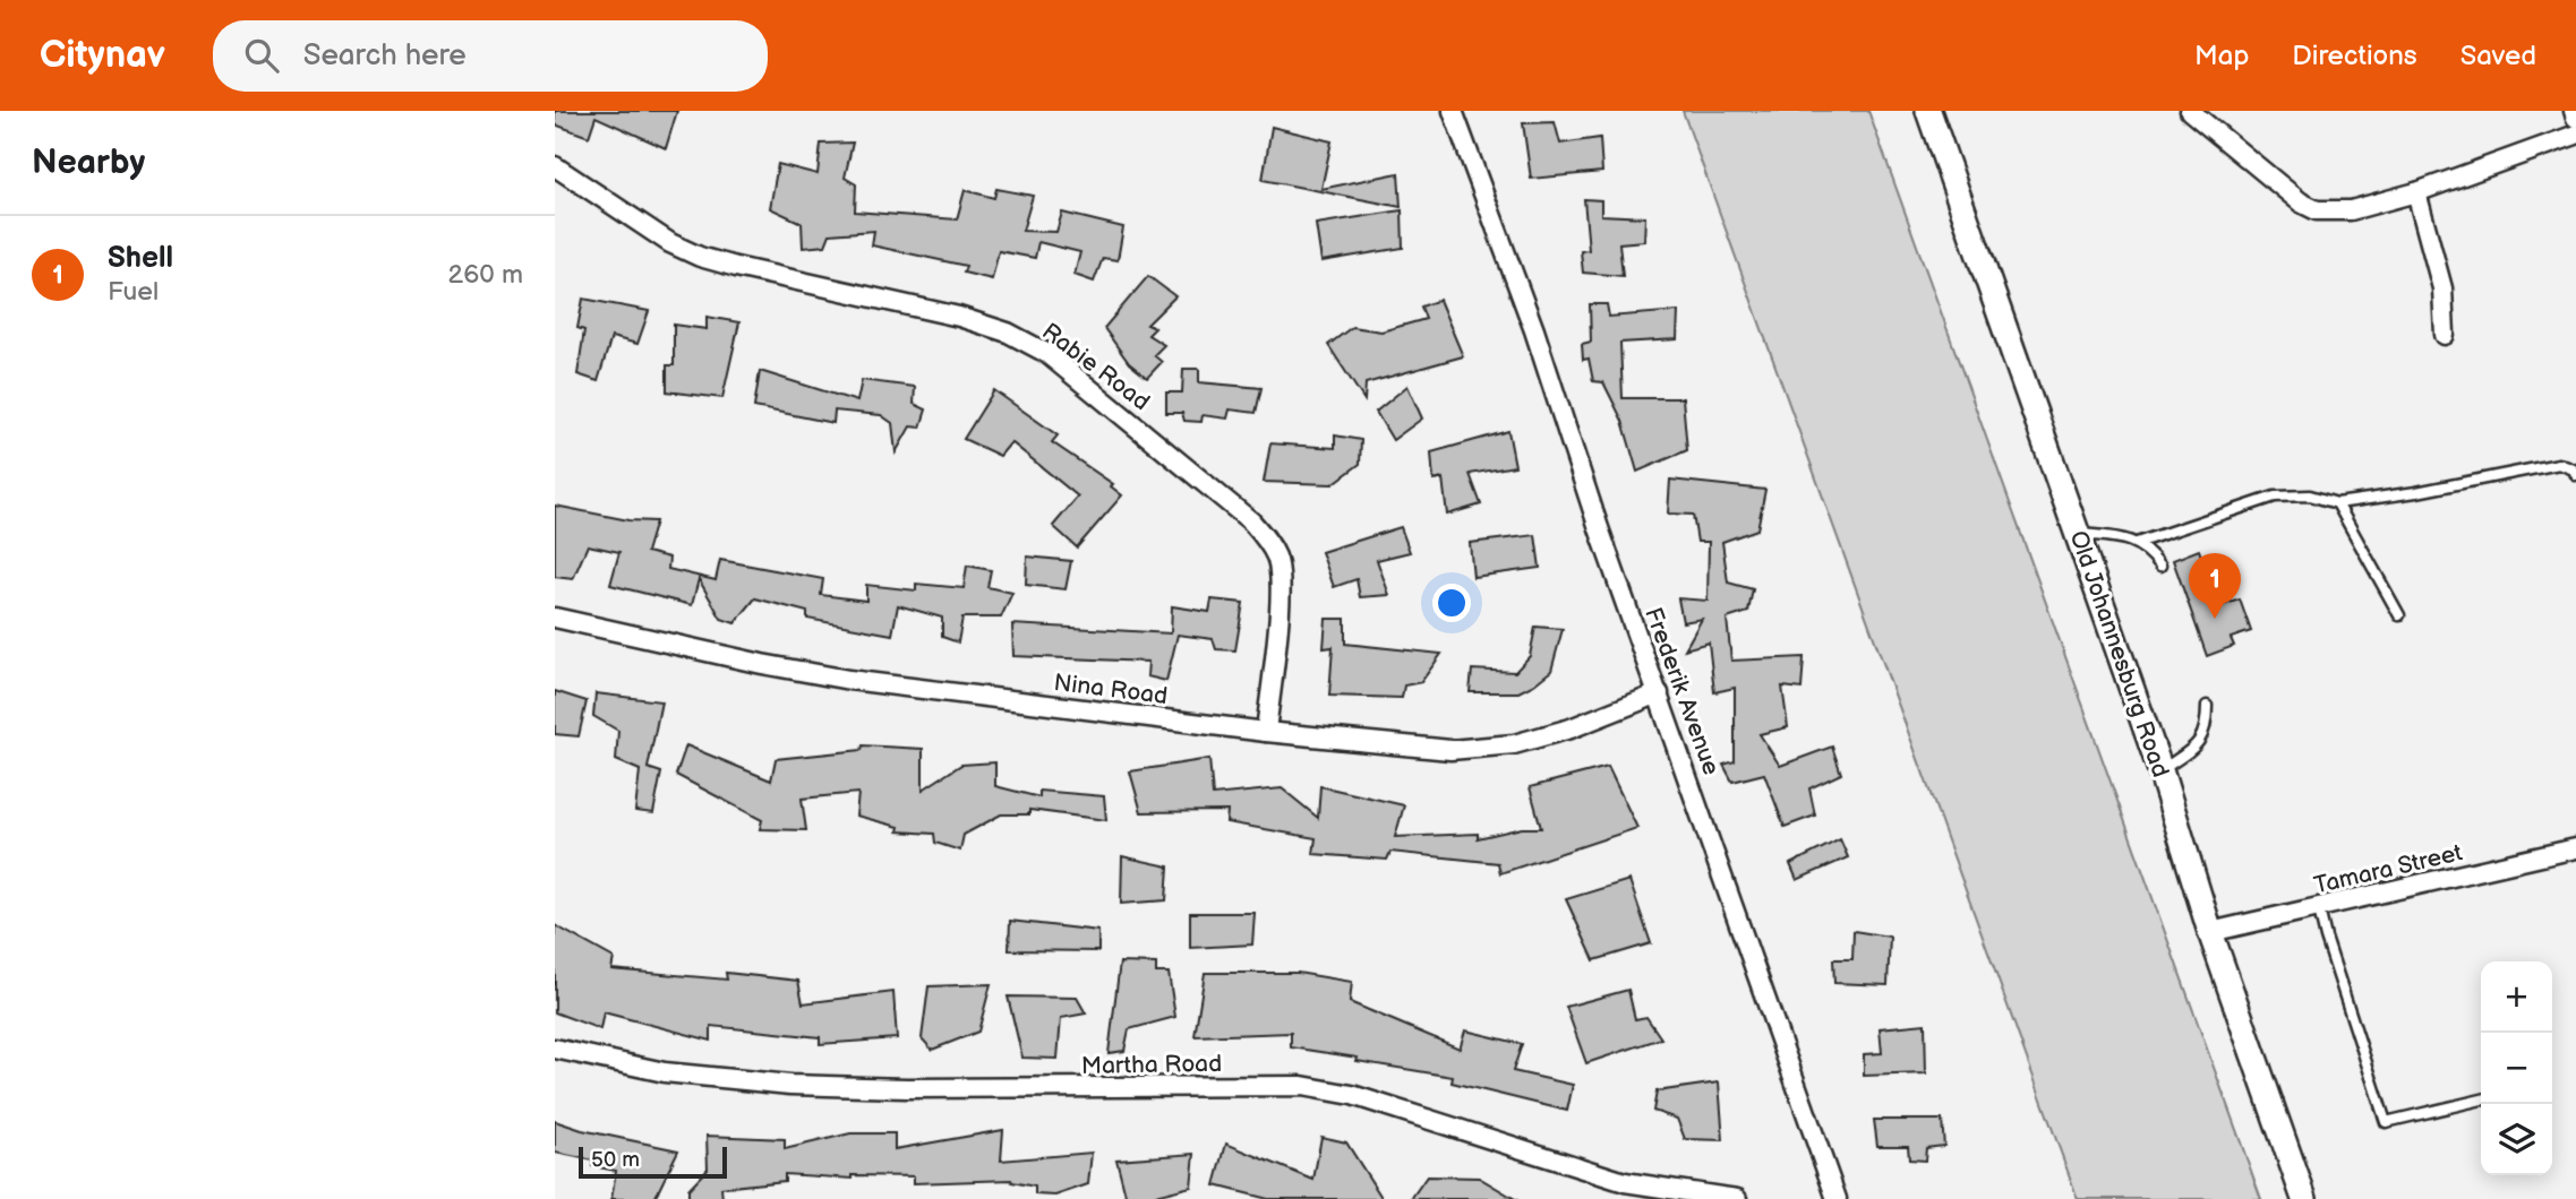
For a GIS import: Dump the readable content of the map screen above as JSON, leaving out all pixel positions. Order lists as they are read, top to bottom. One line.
{"streets":{"main road":["Old Johannesburg Road"],"street":["Rabie Road","Nina Road","Frederik Avenue","Tamara Street","Martha Road"]},"crossings":[["Rabie Road","Nina Road"],["Old Johannesburg Road","Tamara Street"],["Nina Road","Frederik Avenue"]],"scale_bar":"50 m","page":{"header":"Citynav","search":"Search here","nav":["Map","Directions","Saved"],"heading":"Nearby","list":[{"mark":"1","name":"Shell","note":"Fuel","value":"260 m"}],"pins":"1","map_buttons":["+","−"],"scale":"50 m"}}
